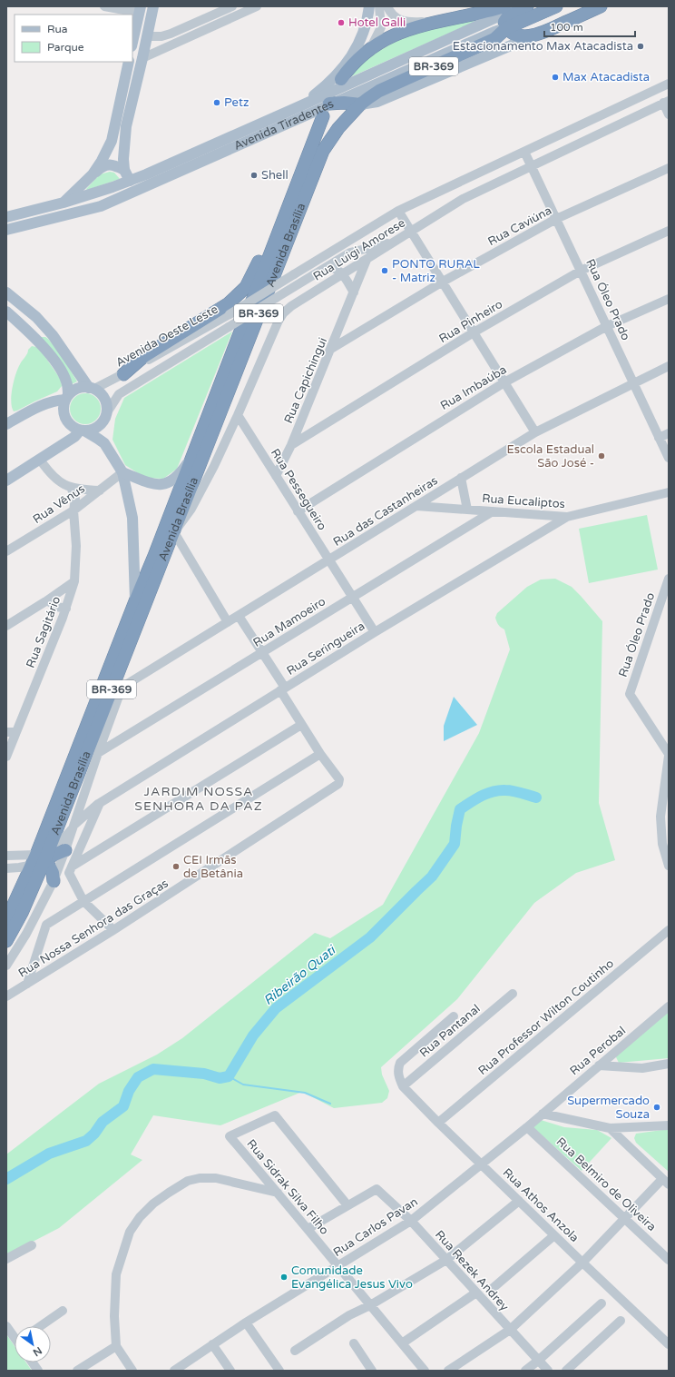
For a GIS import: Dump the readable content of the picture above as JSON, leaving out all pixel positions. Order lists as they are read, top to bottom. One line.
{"streets":{"highway":["BR-369","Avenida Tiradentes","Avenida Brasília"],"street":["Rua Caviúna","Rua Luigi Amorese","Rua Óleo Prado","Rua Pinheiro","Avenida Oeste Leste","Rua Capichingui","Rua Imbaúba","Rua Pessegueiro","Rua Eucaliptos","Rua Vênus","Rua das Castanheiras","Rua Mamoeiro","Rua Sagitário","Rua Seringueira","Rua Nossa Senhora das Graças","Rua Professor Wilton Coutinho","Rua Pantanal","Rua Perobal","Rua Belmiro de Oliveira","Rua Sidrak Silva Filho","Rua Athos Anzola","Rua Carlos Pavan","Rua Rezek Andrey"]},"crossings":[["BR-369","Avenida Tiradentes"],["BR-369","Avenida Brasília"],["Rua Caviúna","Rua Óleo Prado"],["Rua Caviúna","Rua Capichingui"],["Avenida Brasília","Rua Luigi Amorese"],["Avenida Brasília","Rua das Castanheiras"],["Avenida Brasília","Rua Mamoeiro"],["Avenida Brasília","Rua Seringueira"],["Rua Luigi Amorese","Rua Óleo Prado"],["Rua Luigi Amorese","Avenida Oeste Leste"],["Rua Luigi Amorese","Rua Capichingui"],["Rua Luigi Amorese","Rua Pessegueiro"],["Rua Óleo Prado","Rua Pinheiro"],["Rua Óleo Prado","Rua Imbaúba"],["Rua Óleo Prado","Rua das Castanheiras"],["Rua Pinheiro","Rua Capichingui"],["Rua Capichingui","Rua Pessegueiro"],["Rua Imbaúba","Rua Pessegueiro"],["Rua Pessegueiro","Rua das Castanheiras"],["Rua Pessegueiro","Rua Mamoeiro"],["Rua Pessegueiro","Rua Seringueira"],["Rua Eucaliptos","Rua das Castanheiras"],["Rua Eucaliptos","Rua Mamoeiro"],["Rua Eucaliptos","Rua Seringueira"],["Rua Vênus","Rua Sagitário"],["Rua Professor Wilton Coutinho","Rua Athos Anzola"],["Rua Pantanal","Rua Athos Anzola"],["Rua Perobal","Rua Carlos Pavan"],["Rua Belmiro de Oliveira","Rua Carlos Pavan"],["Rua Sidrak Silva Filho","Rua Carlos Pavan"],["Rua Sidrak Silva Filho","Rua Rezek Andrey"],["Rua Athos Anzola","Rua Carlos Pavan"],["Rua Carlos Pavan","Rua Rezek Andrey"]],"districts":["JARDIM NOSSA SENHORA DA PAZ"],"water":["Ribeirão Quati"],"places":["Hotel Galli","Estacionamento Max Atacadista","Max Atacadista","Petz","Shell","PONTO RURAL - Matriz","Escola Estadual São José -","CEI Irmãs de Betânia","Supermercado Souza","Comunidade Evangélica Jesus Vivo"],"legend":["Rua","Parque"],"scale_bar":"100 m","north":"bottom right"}
